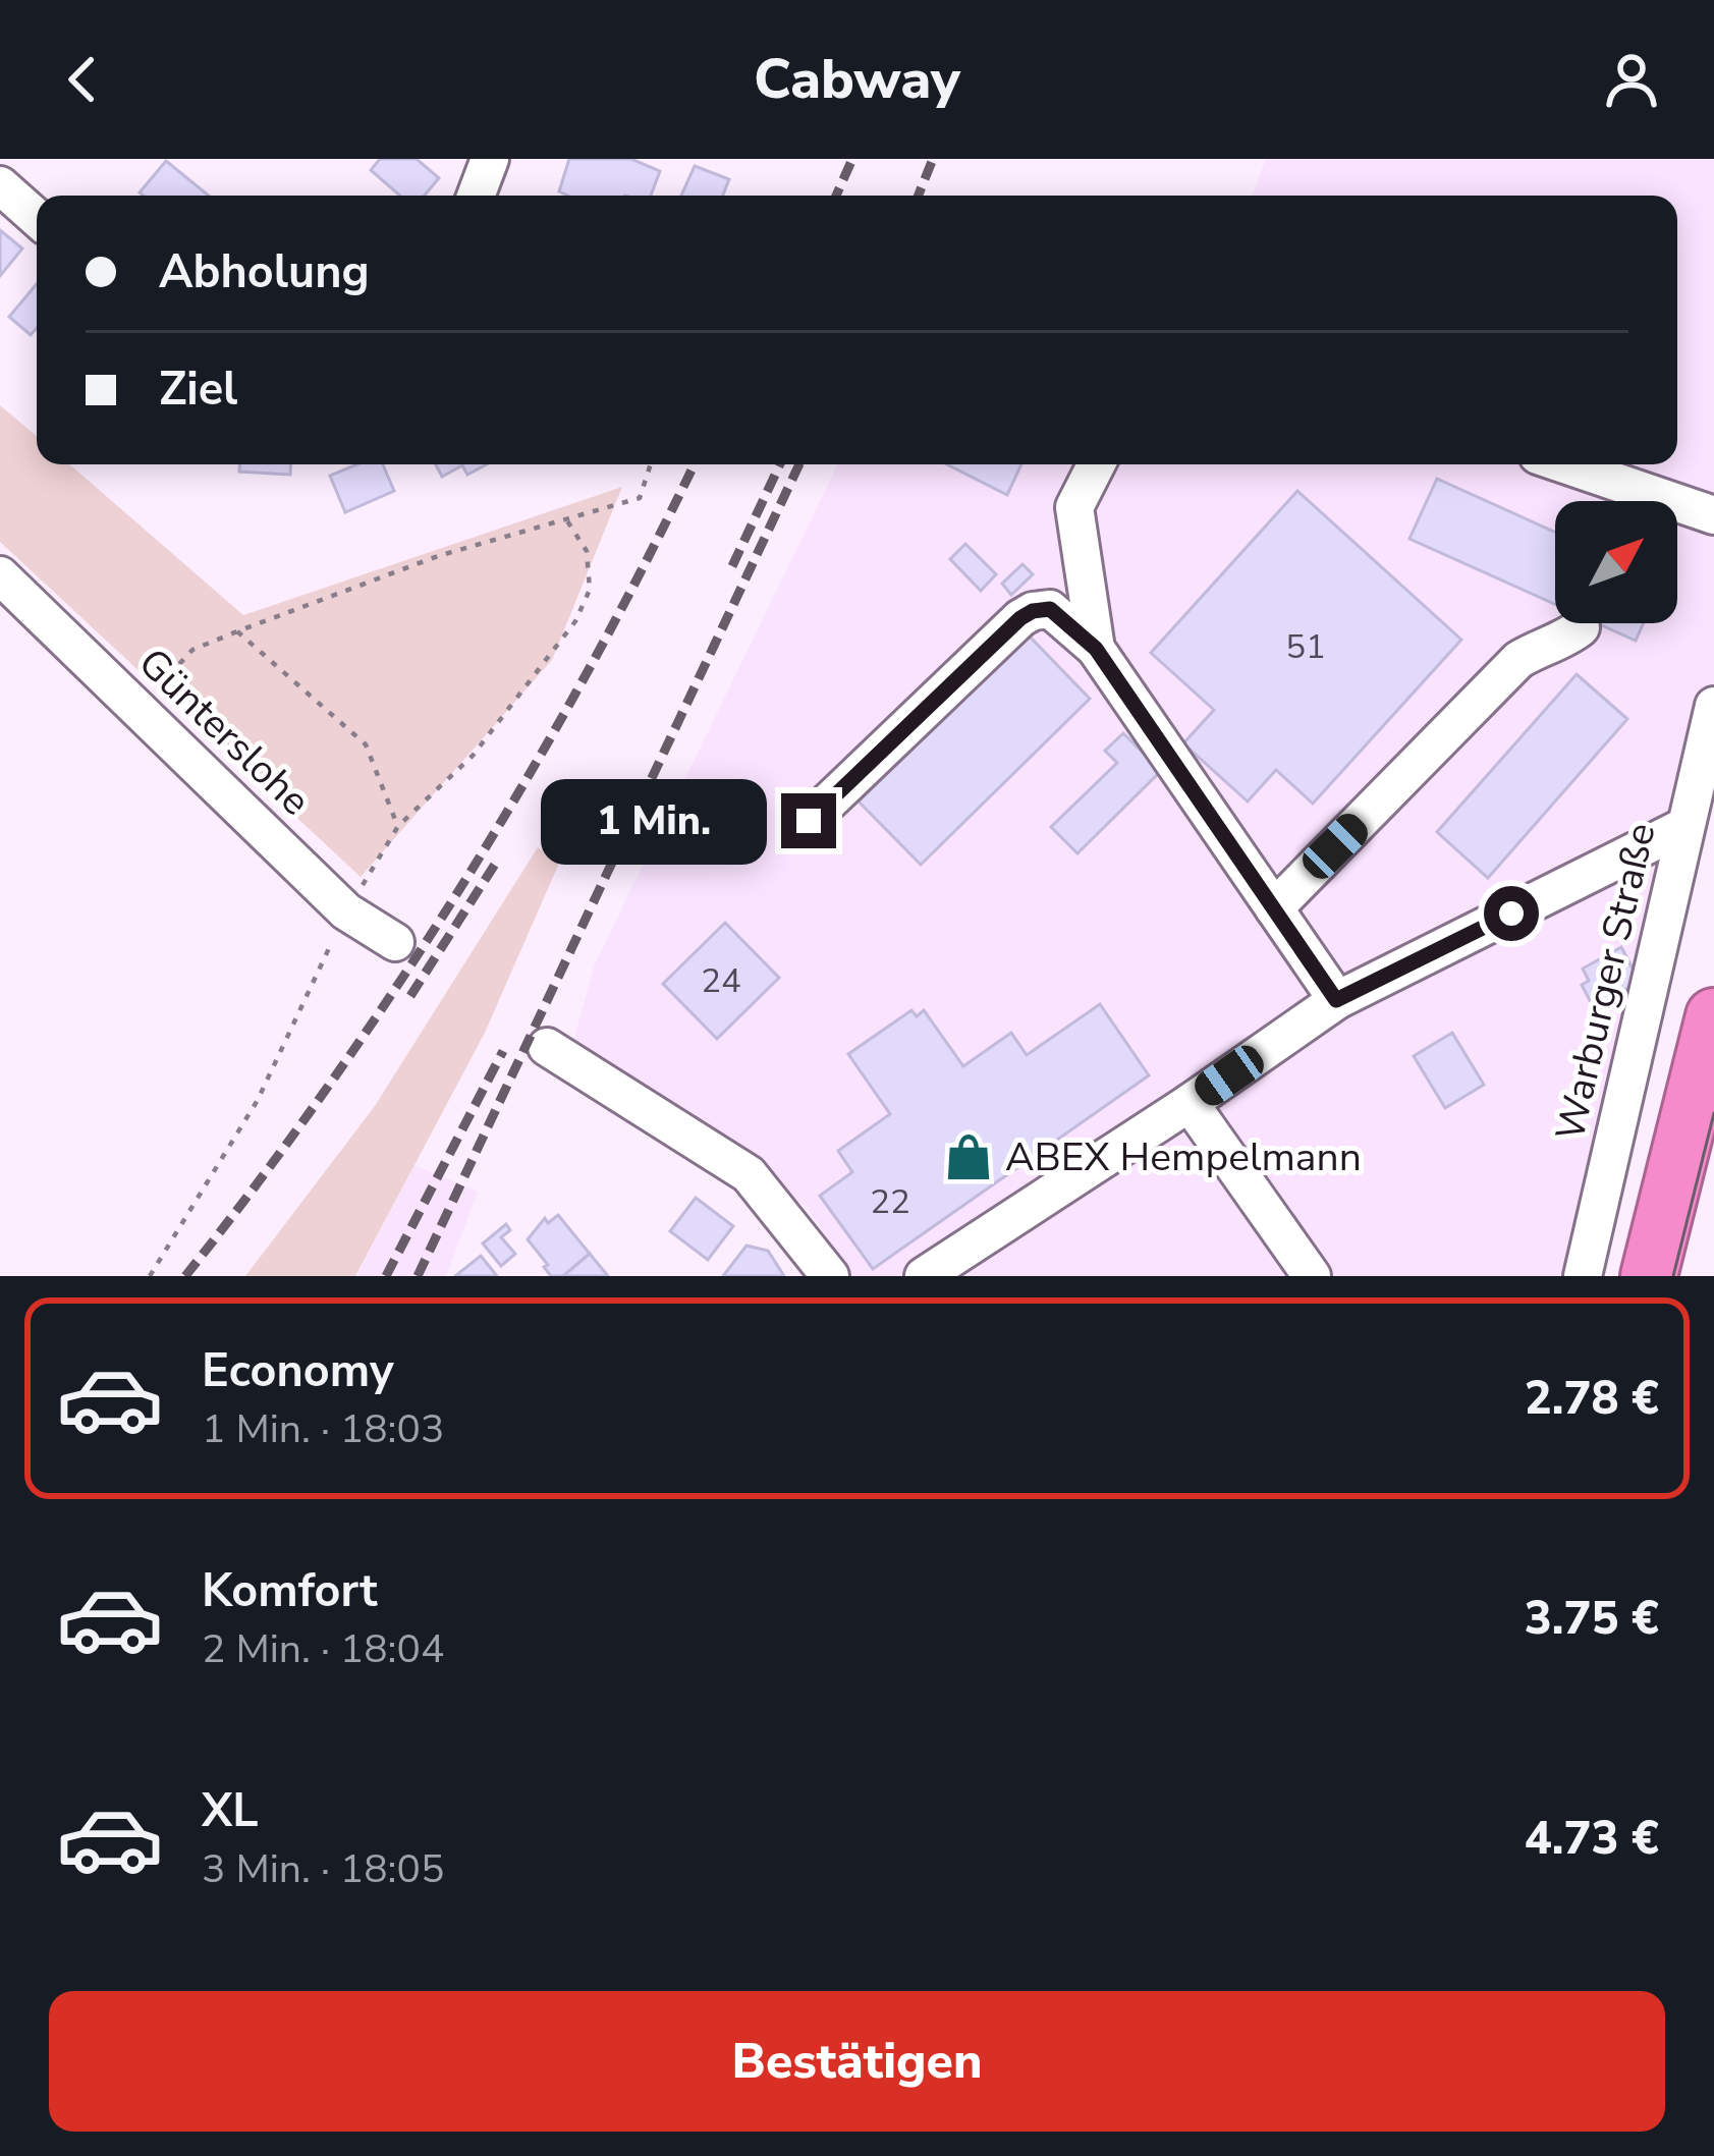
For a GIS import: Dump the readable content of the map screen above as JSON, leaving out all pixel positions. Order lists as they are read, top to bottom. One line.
{"streets":{"street":["Günterslohe","Warburger Straße"]},"places":{"shop":["ABEX Hempelmann"]},"house_numbers":["51","24","22"],"north":"top right","page":{"header":"Cabway","banner":["Abholung","Ziel"],"bubble":"1 Min.","list":[{"name":"Economy","note":"1 Min. · 18:03","value":"2.78 €"},{"name":"Komfort","note":"2 Min. · 18:04","value":"3.75 €"},{"name":"XL","note":"3 Min. · 18:05","value":"4.73 €"}],"buttons":"Bestätigen"}}
